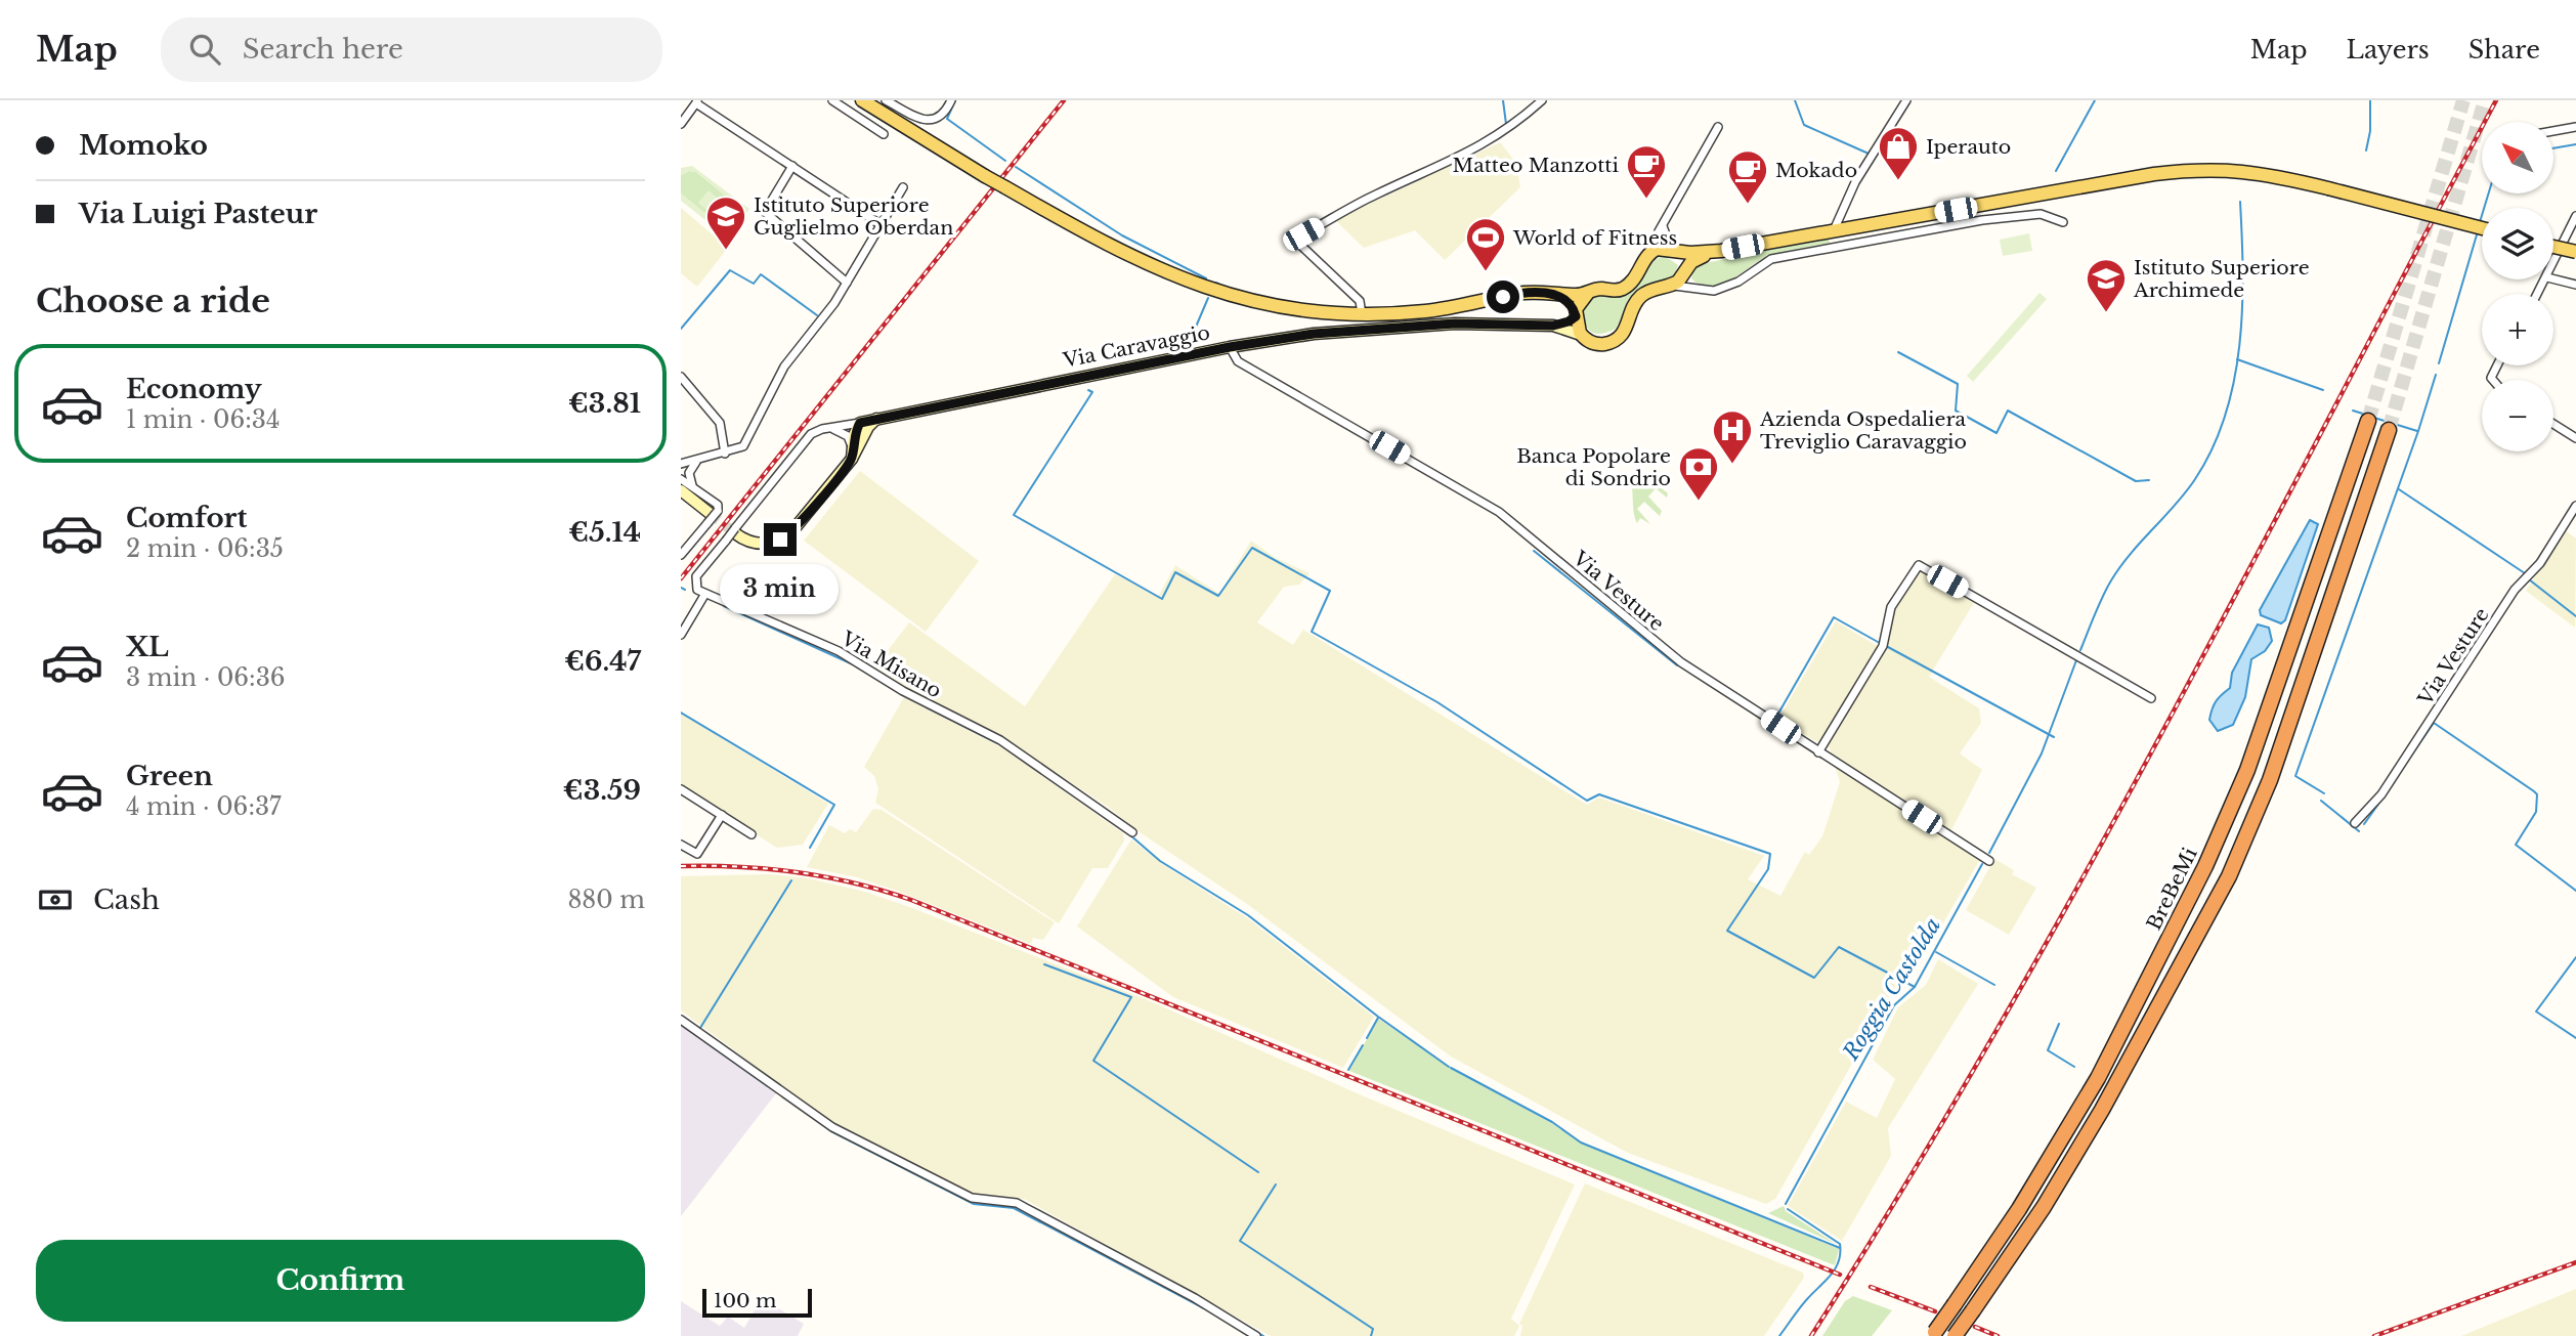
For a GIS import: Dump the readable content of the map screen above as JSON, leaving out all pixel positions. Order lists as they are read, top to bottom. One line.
{"streets":{"highway":["BreBeMi"],"main road":["Via Caravaggio"],"street":["Via Vesture","Via Misano"]},"crossings":[["Via Caravaggio","Via Vesture"],["Via Caravaggio","Via Misano"]],"water":["Roggia Castolda"],"places":{"shop":["Iperauto"],"cafe":["Matteo Manzotti","Mokado"],"school or university":["Istituto Superiore Guglielmo Oberdan","Istituto Superiore Archimede"],"sports":["World of Fitness"],"hospital":["Azienda Ospedaliera Treviglio Caravaggio"],"bank":["Banca Popolare di Sondrio"]},"scale_bar":"100 m","north":"top left","page":{"header":"Map","search":"Search here","nav":["Map","Layers","Share"],"banner":["Momoko","Via Luigi Pasteur"],"map_buttons":["+","−"],"heading":"Choose a ride","list":[{"name":"Economy","note":"1 min · 06:34","value":"€3.81"},{"name":"Comfort","note":"2 min · 06:35","value":"€5.14"},{"name":"XL","note":"3 min · 06:36","value":"€6.47"},{"name":"Green","note":"4 min · 06:37","value":"€3.59"}],"bubble":"3 min","pay":["Cash","880 m"],"buttons":"Confirm","scale":"100 m"}}
